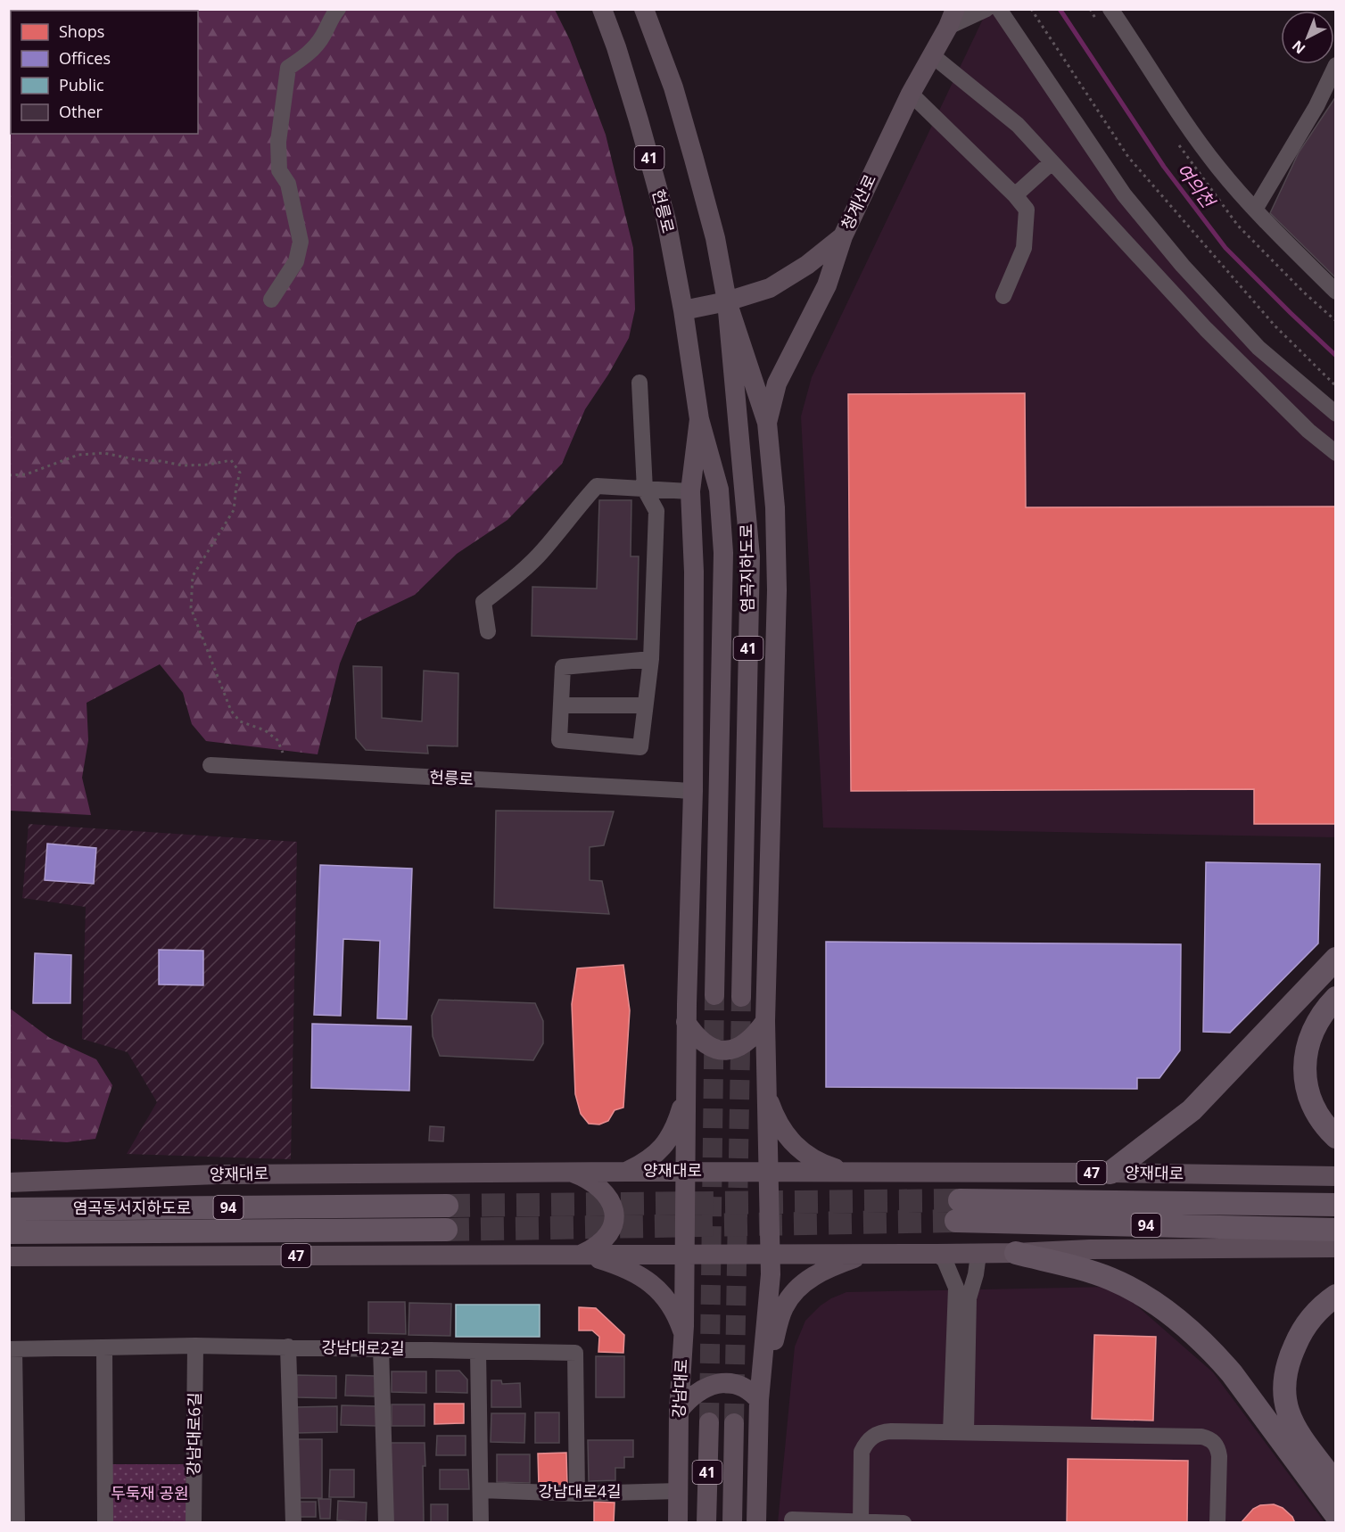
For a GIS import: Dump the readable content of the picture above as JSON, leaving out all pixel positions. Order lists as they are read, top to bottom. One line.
{"streets":{"highway":["양재대로","94","염곡동서지하도로"],"main road":["41","청계산로","헌릉로","염곡지하도로","47","강남대로"],"street":["강남대로2길","강남대로6길","강남대로4길"]},"crossings":[["41","청계산로"],["41","염곡지하도로"],["청계산로","헌릉로"],["청계산로","염곡지하도로"],["헌릉로","염곡지하도로"],["양재대로","강남대로"],["47","강남대로"],["강남대로2길","강남대로6길"],["강남대로2길","강남대로4길"],["강남대로","강남대로4길"]],"water":["여의천"],"parks":["두둑재 공원"],"legend":["Shops","Offices","Public","Other"],"north":"bottom left"}
